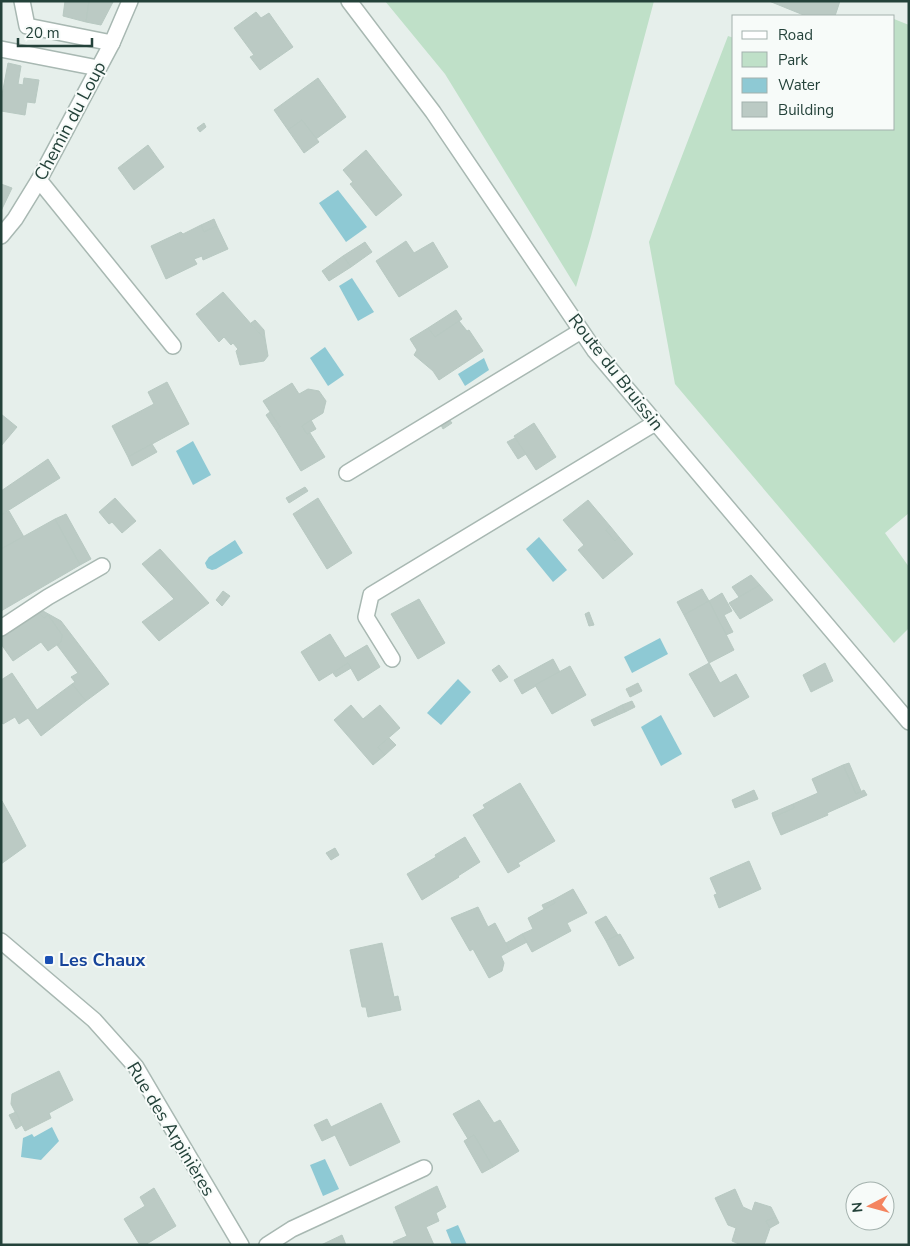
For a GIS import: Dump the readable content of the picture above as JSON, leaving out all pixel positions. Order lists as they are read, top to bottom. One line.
{"streets":{"street":["Chemin du Loup","Route du Bruissin","Rue des Arpinières"]},"places":{"transit":["Les Chaux"]},"legend":["Road","Park","Water","Building"],"scale_bar":"20 m","north":"left"}
